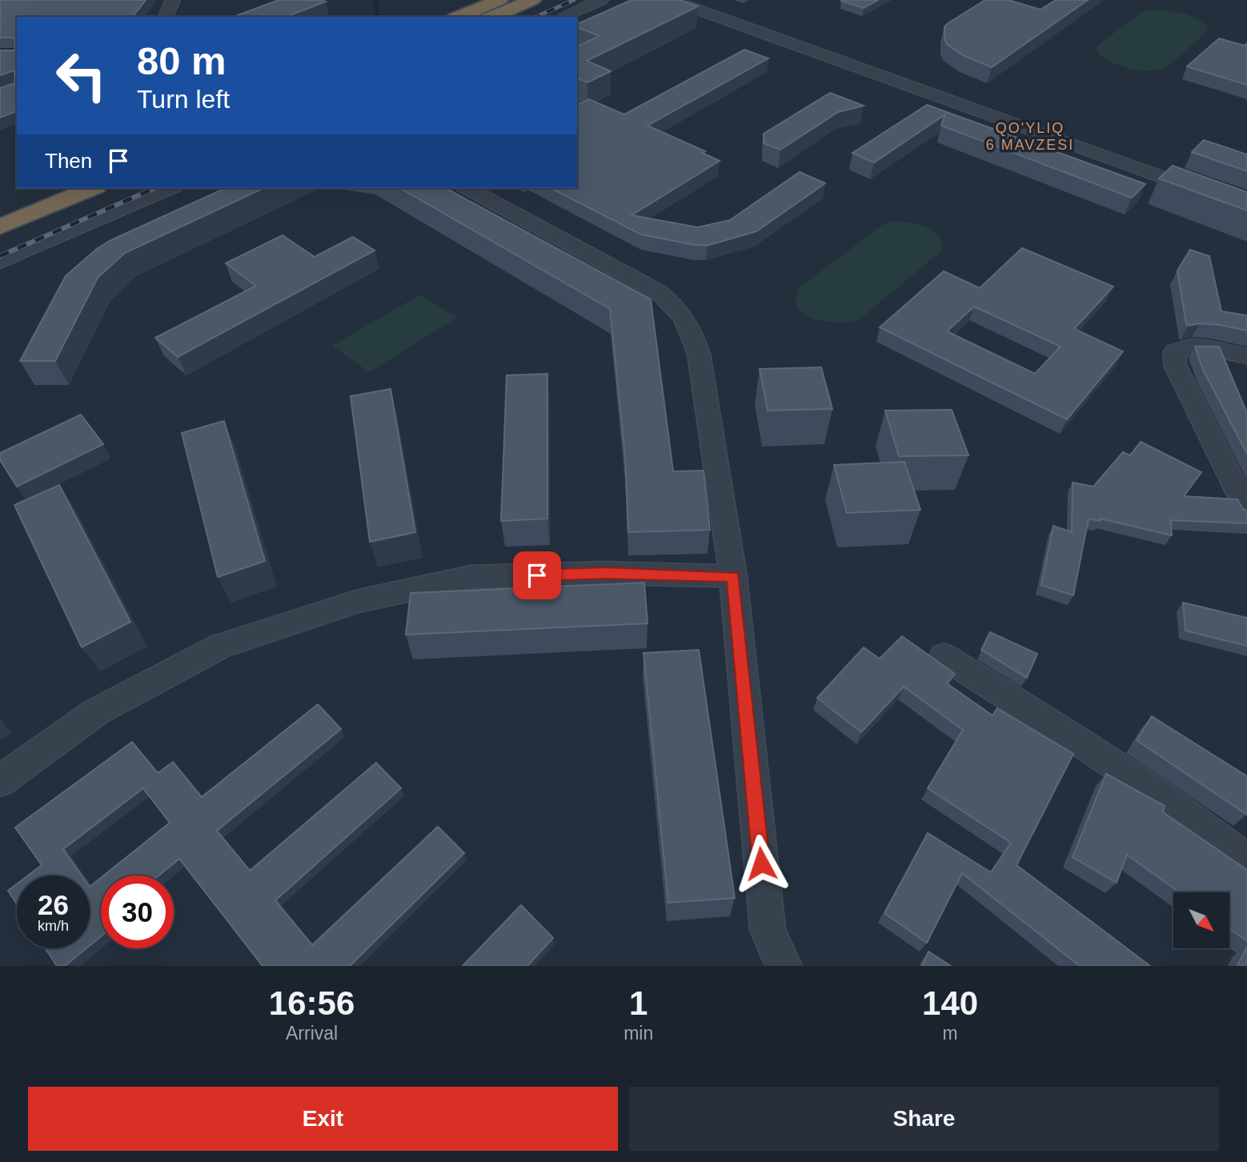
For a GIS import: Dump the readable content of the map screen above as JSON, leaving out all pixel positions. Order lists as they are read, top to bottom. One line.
{"districts":["QO'YLIQ 6 MAVZESI"],"north":"bottom right","page":{"turn":["80 m","Turn left"],"then":"Then","speed":"26 km/h","limit":"30","eta":["16:56","Arrival","1","min","140","m"],"buttons":["Exit","Share"]}}
